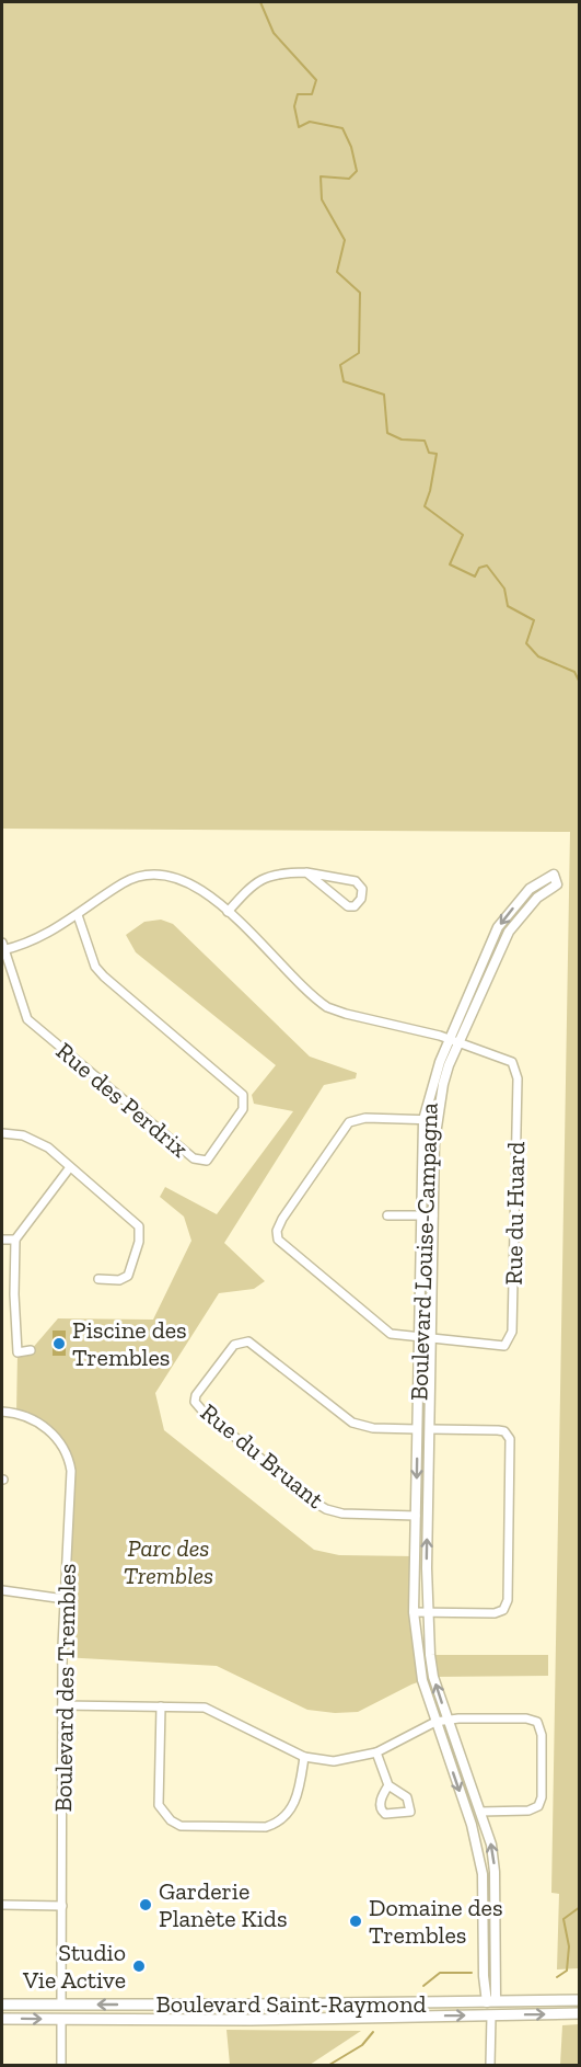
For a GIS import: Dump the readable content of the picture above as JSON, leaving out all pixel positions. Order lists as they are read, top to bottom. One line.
{"streets":{"main road":["Boulevard Saint-Raymond"],"street":["Rue des Perdrix","Rue du Huard","Boulevard Louise-Campagna","Rue du Bruant","Boulevard des Trembles"]},"crossings":[["Rue du Huard","Boulevard Louise-Campagna"],["Boulevard Louise-Campagna","Rue du Bruant"],["Boulevard Louise-Campagna","Boulevard Saint-Raymond"],["Boulevard des Trembles","Boulevard Saint-Raymond"]],"parks":["Parc des Trembles"],"places":["Piscine des Trembles","Garderie Planète Kids","Domaine des Trembles","Studio Vie Active"]}
